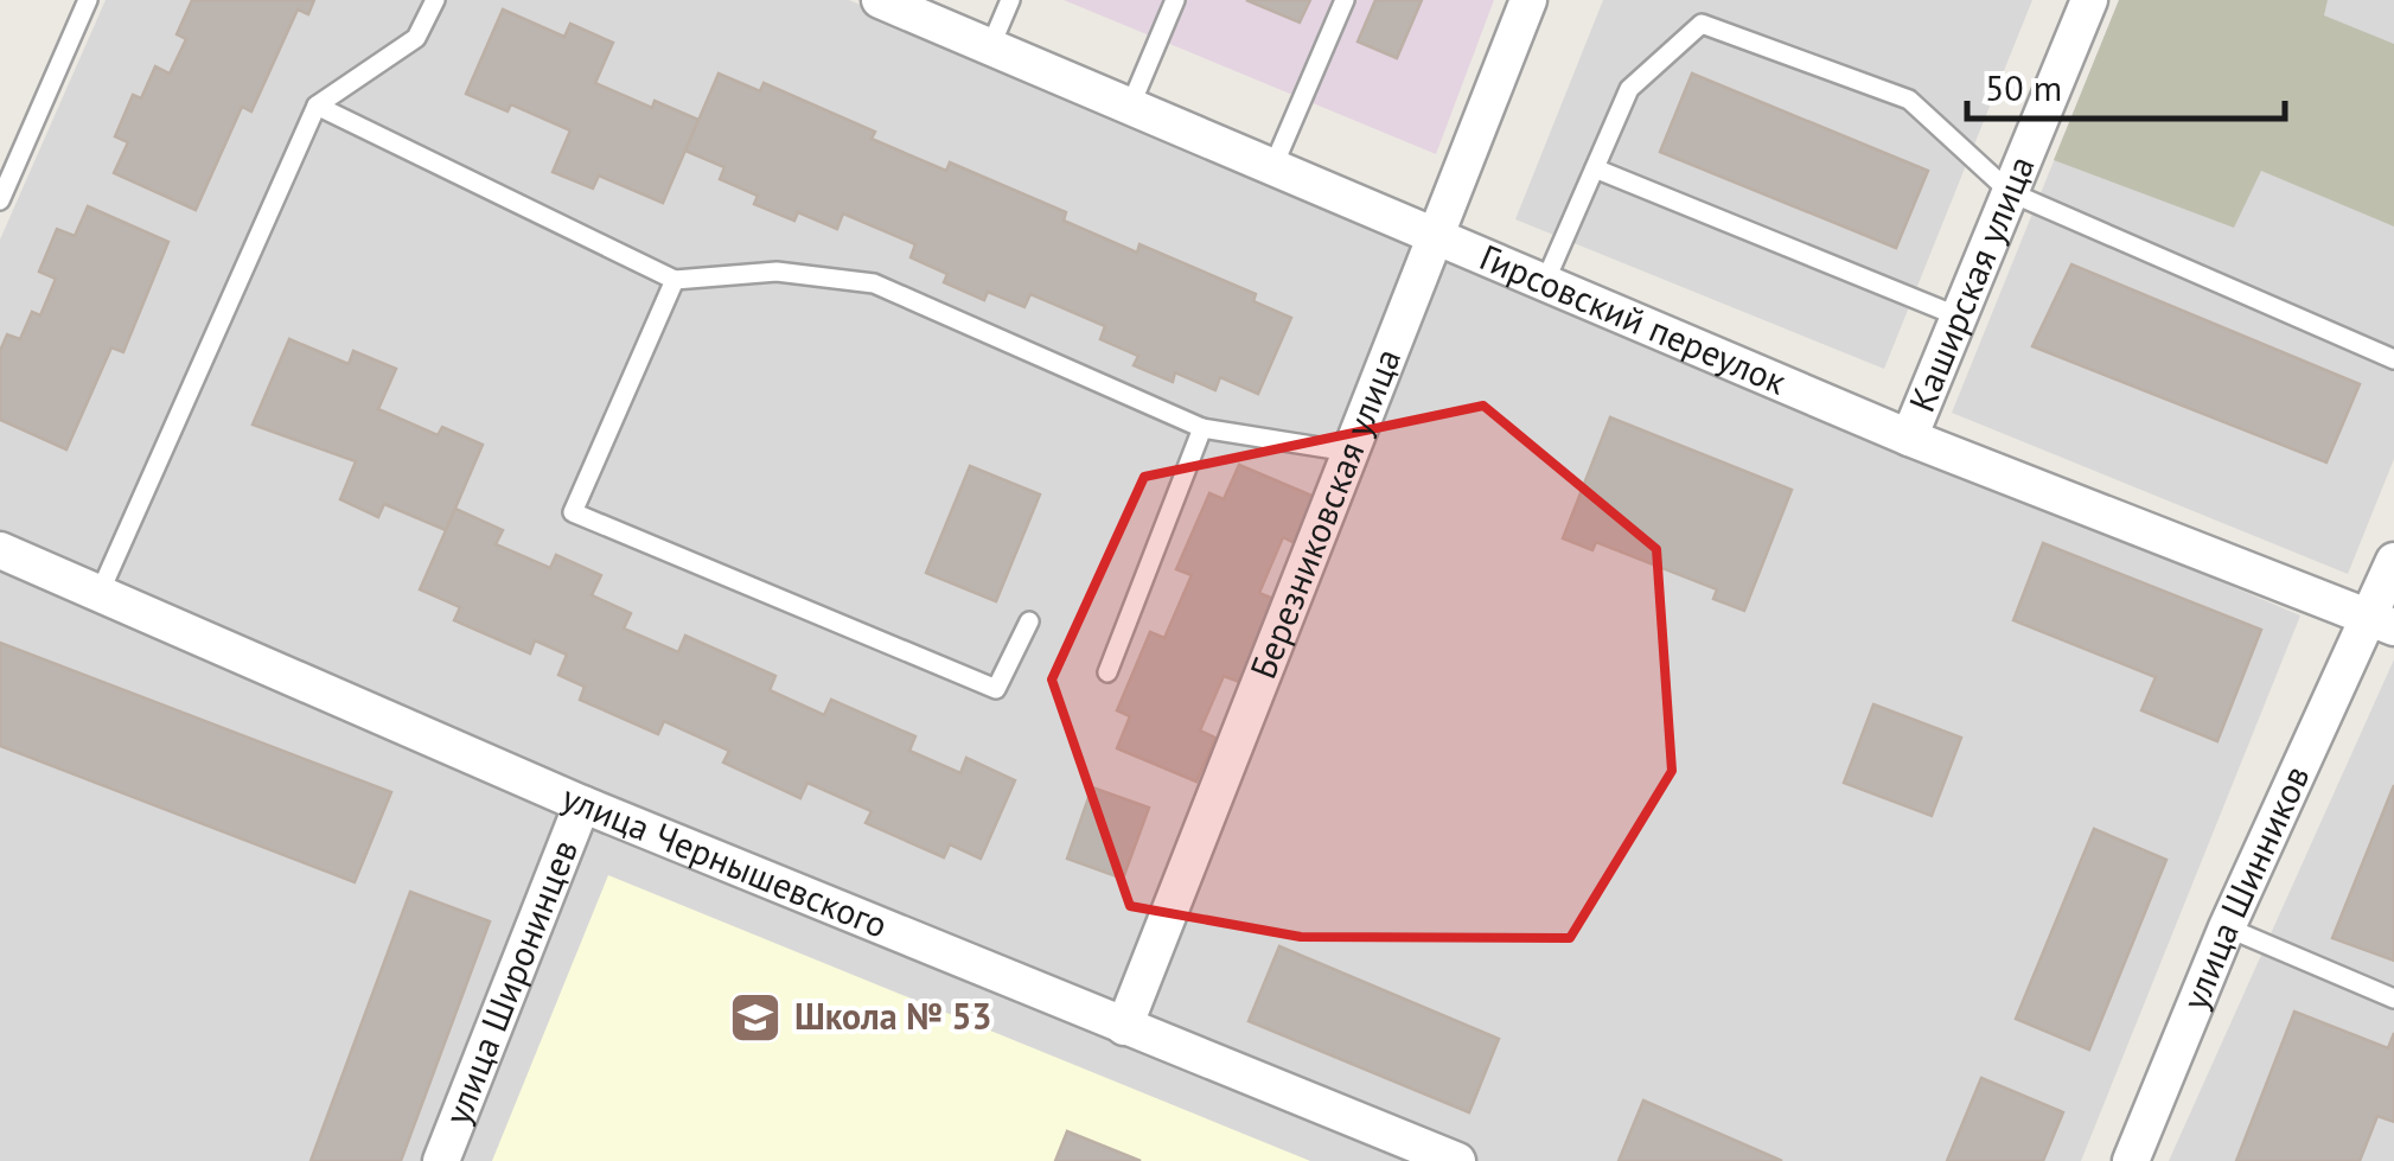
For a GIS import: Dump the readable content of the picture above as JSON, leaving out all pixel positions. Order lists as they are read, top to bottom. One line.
{"streets":{"street":["Каширская улица","Гирсовский переулок","Березниковская улица","улица Чернышевского","улица Шинников","улица Широнинцев"]},"crossings":[["Каширская улица","Гирсовский переулок"],["Гирсовский переулок","Березниковская улица"],["Гирсовский переулок","улица Шинников"],["Березниковская улица","улица Чернышевского"],["улица Чернышевского","улица Широнинцев"]],"places":{"school or university":["Школа № 53"]},"scale_bar":"50 m"}
